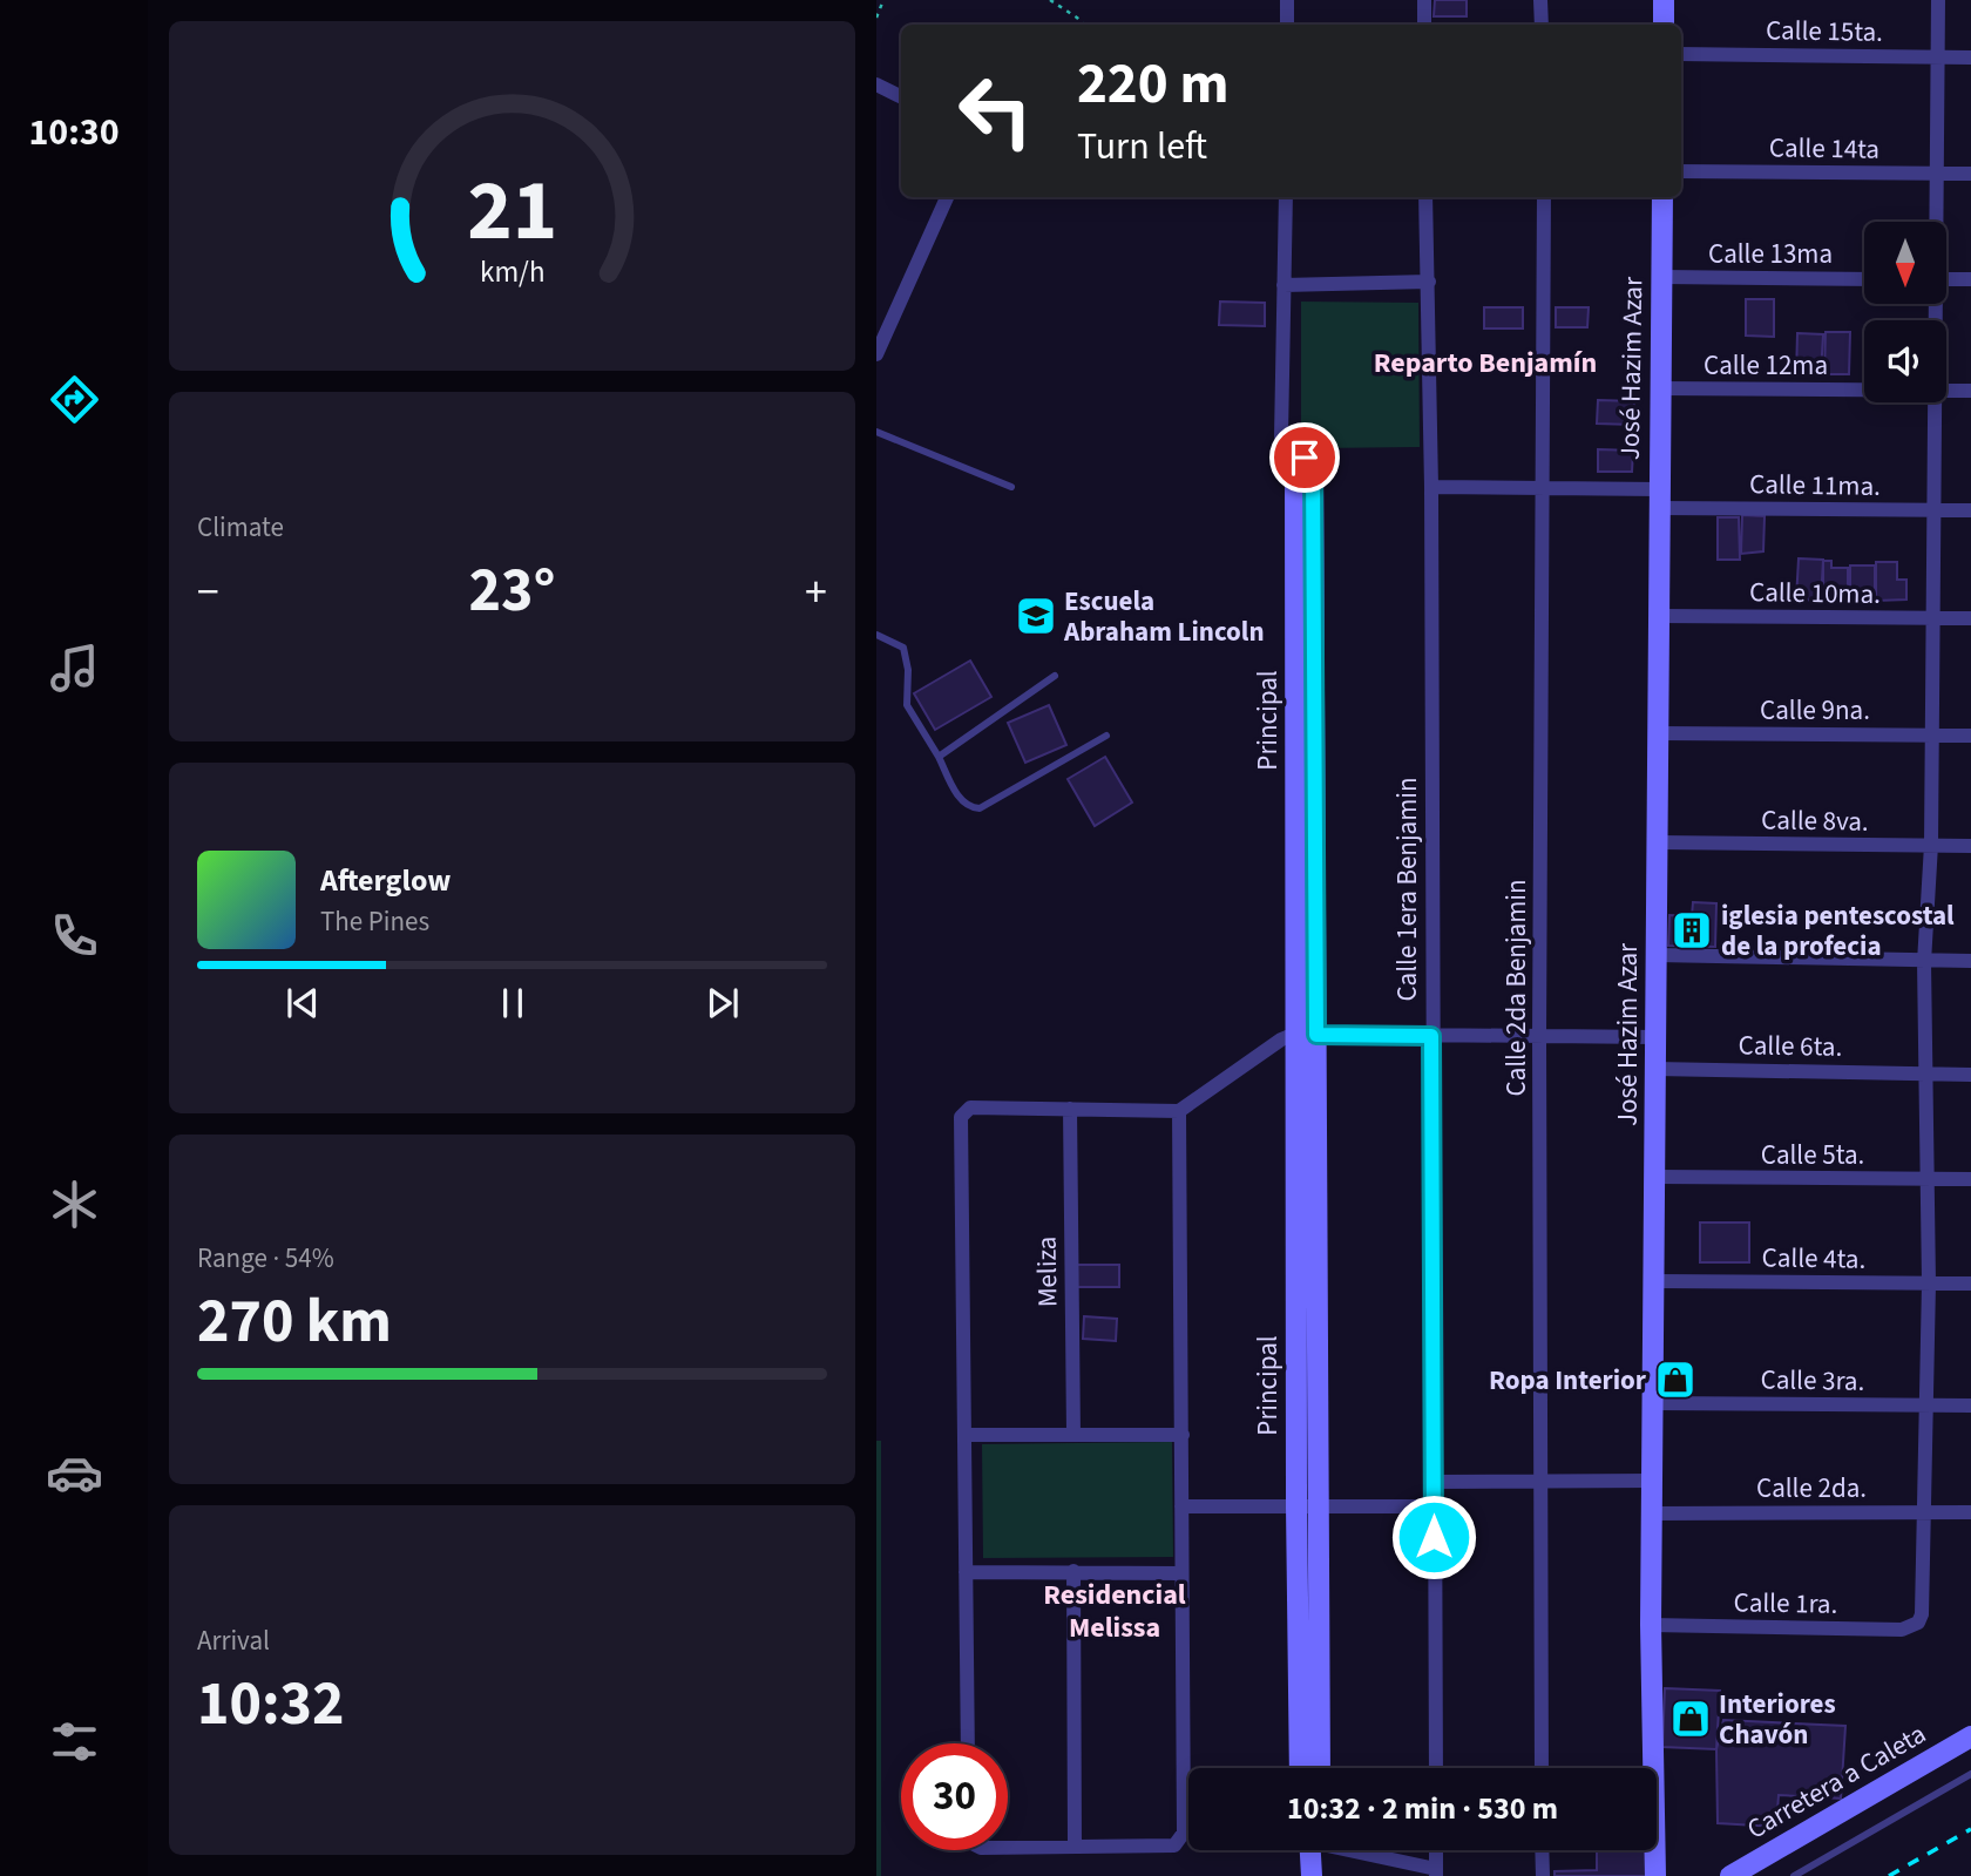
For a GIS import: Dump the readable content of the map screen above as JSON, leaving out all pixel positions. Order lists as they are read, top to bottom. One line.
{"streets":{"street":["Calle 15ta.","Calle 14ta","Calle 13ma","Calle 12ma","José Hazim Azar","Calle 11ma.","Calle 10ma.","Calle 9na.","Principal","Calle 8va.","Calle 1era Benjamin","Calle 2da Benjamin","Calle 6ta.","Calle 5ta.","Calle 4ta.","Meliza","Calle 3ra.","Calle 2da.","Calle 1ra.","Carretera a Caleta"]},"crossings":[["Calle 13ma","José Hazim Azar"],["Calle 12ma","José Hazim Azar"],["José Hazim Azar","Calle 11ma."],["José Hazim Azar","Calle 10ma."],["José Hazim Azar","Calle 9na."],["José Hazim Azar","Calle 8va."],["José Hazim Azar","Calle 6ta."],["José Hazim Azar","Calle 5ta."],["José Hazim Azar","Calle 4ta."],["José Hazim Azar","Calle 3ra."],["José Hazim Azar","Calle 2da."],["José Hazim Azar","Calle 1ra."],["Calle 11ma.","Calle 1era Benjamin"],["Calle 11ma.","Calle 2da Benjamin"],["Calle 2da.","Calle 1ra."]],"districts":["Reparto Benjamín","Residencial Melissa"],"places":{"school or university":["Escuela Abraham Lincoln"],"building":["iglesia pentescostal de la profecia"],"shop":["Ropa Interior","Interiores Chavón"]},"north":"bottom","page":{"tabs":"10:30","turn":["220 m","Turn left"],"tile":["Climate",["Range · 54%","270 km"],["Arrival","10:32"]],"heat":["−","23°","+"],"song":["Afterglow","The Pines"],"limit":"30","trip":"10:32 · 2 min · 530 m","gauge":["21","km/h"]}}
